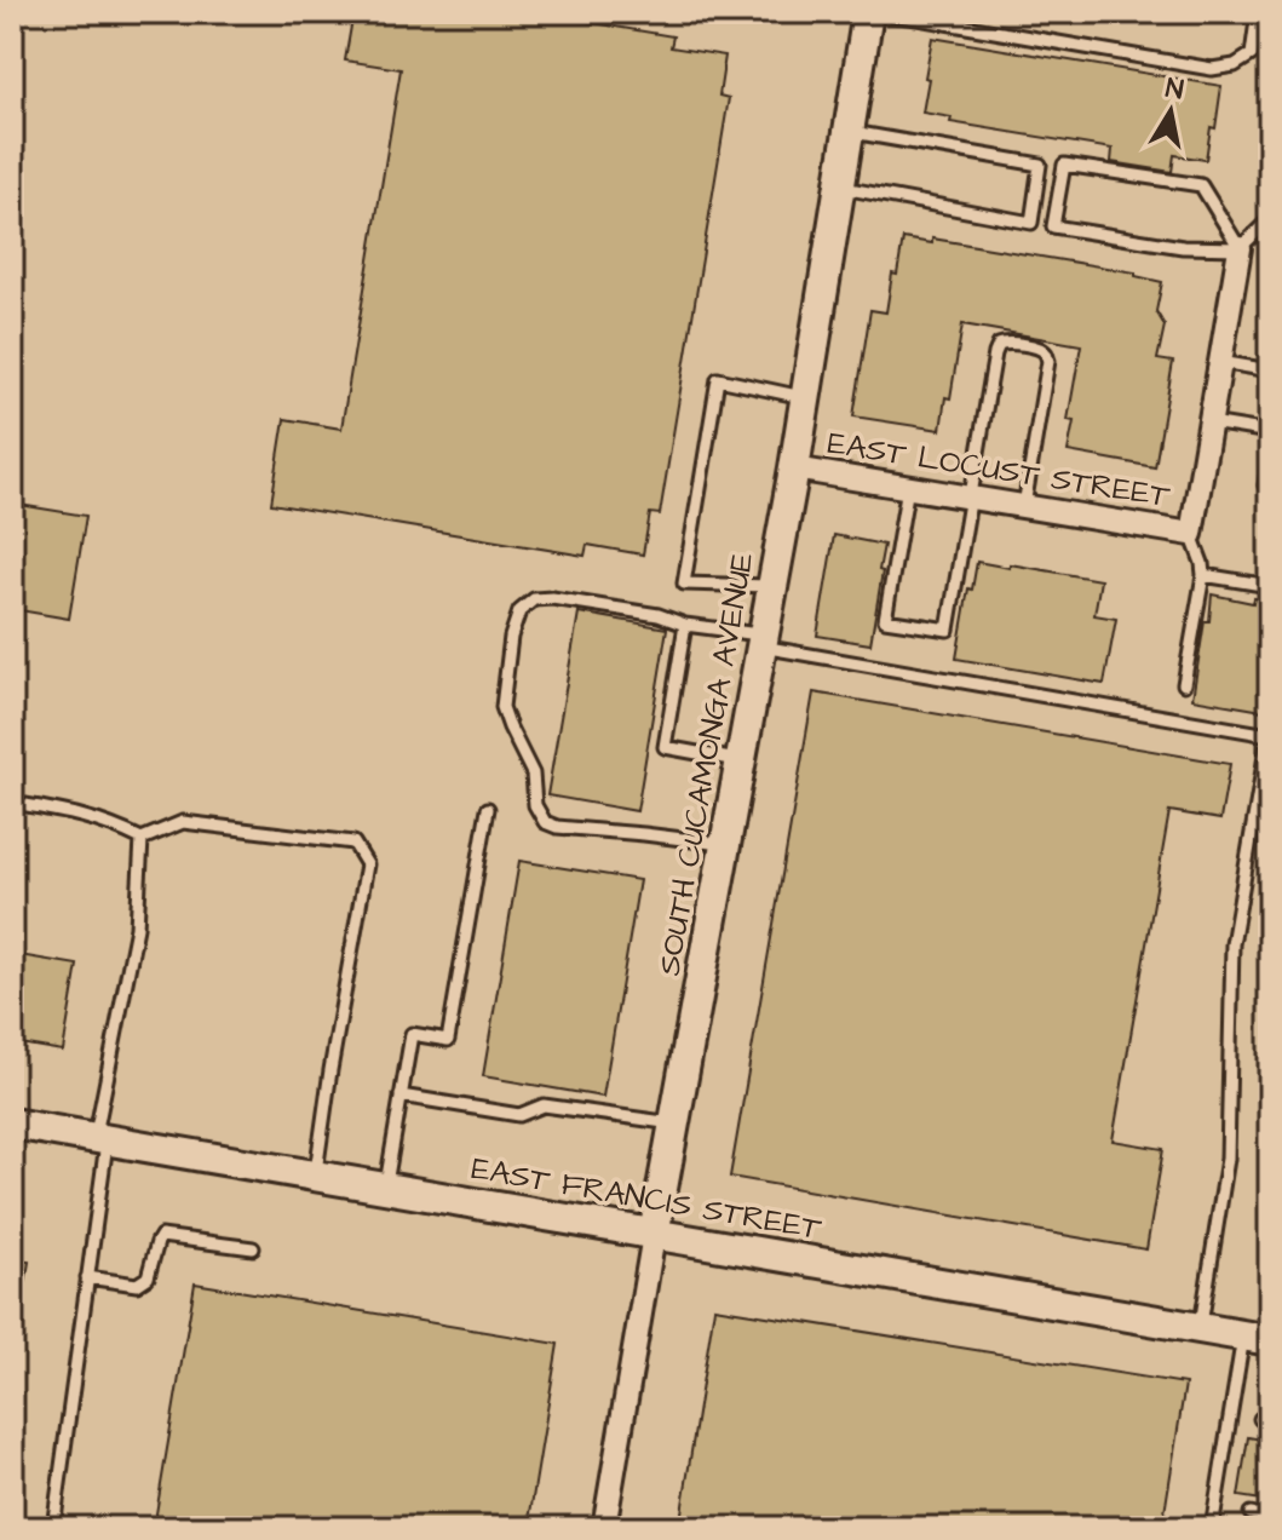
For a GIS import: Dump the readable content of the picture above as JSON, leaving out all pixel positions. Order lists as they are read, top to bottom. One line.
{"streets":{"street":["EAST LOCUST STREET","SOUTH CUCAMONGA AVENUE","EAST FRANCIS STREET"]},"crossings":[["EAST LOCUST STREET","SOUTH CUCAMONGA AVENUE"],["SOUTH CUCAMONGA AVENUE","EAST FRANCIS STREET"]],"north":"top"}
